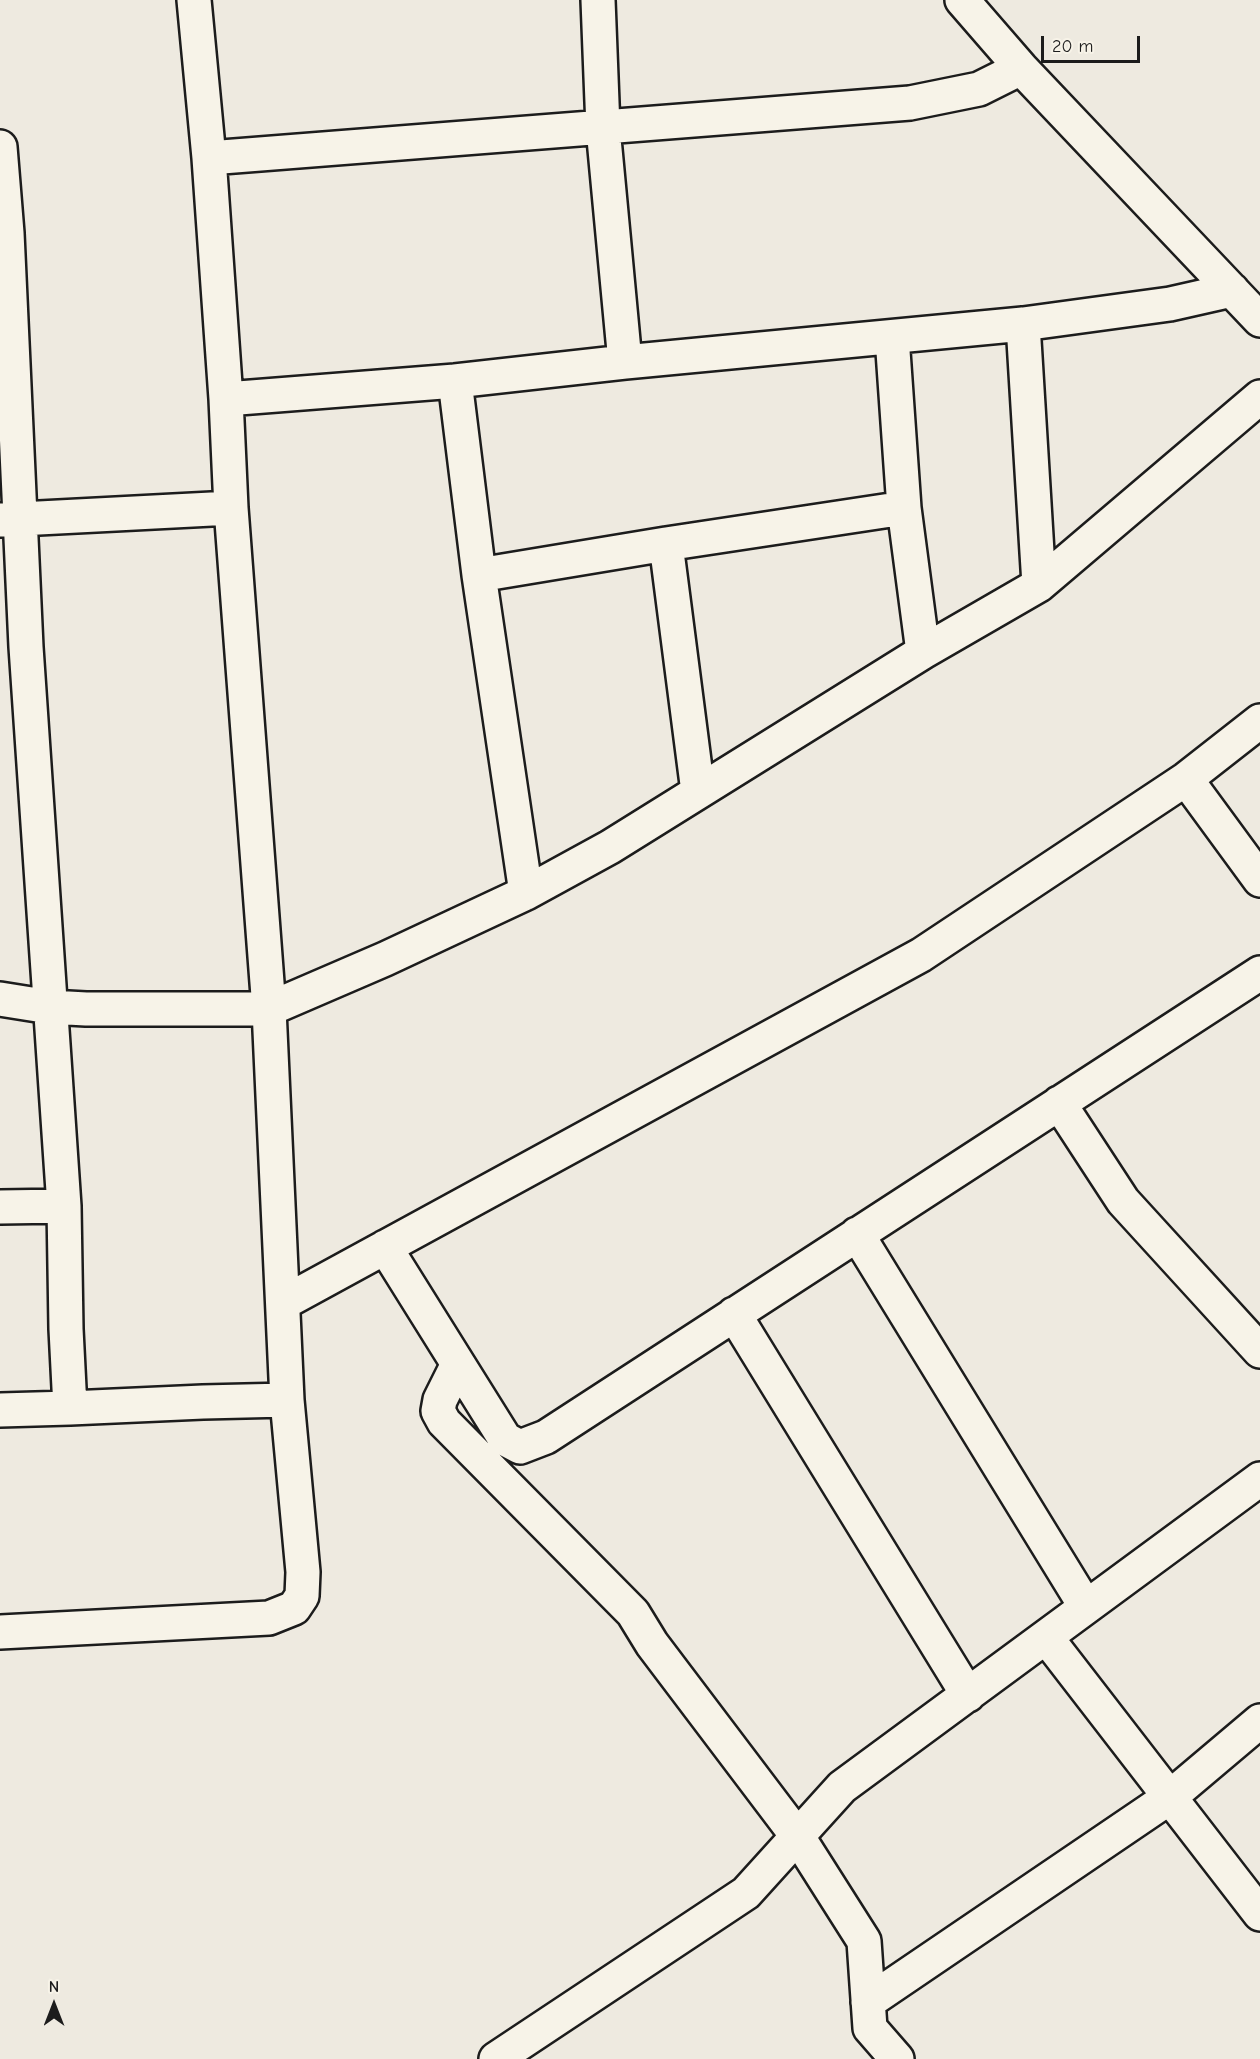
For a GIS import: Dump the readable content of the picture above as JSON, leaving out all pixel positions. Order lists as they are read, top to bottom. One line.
{"scale_bar":"20 m","north":"top"}
